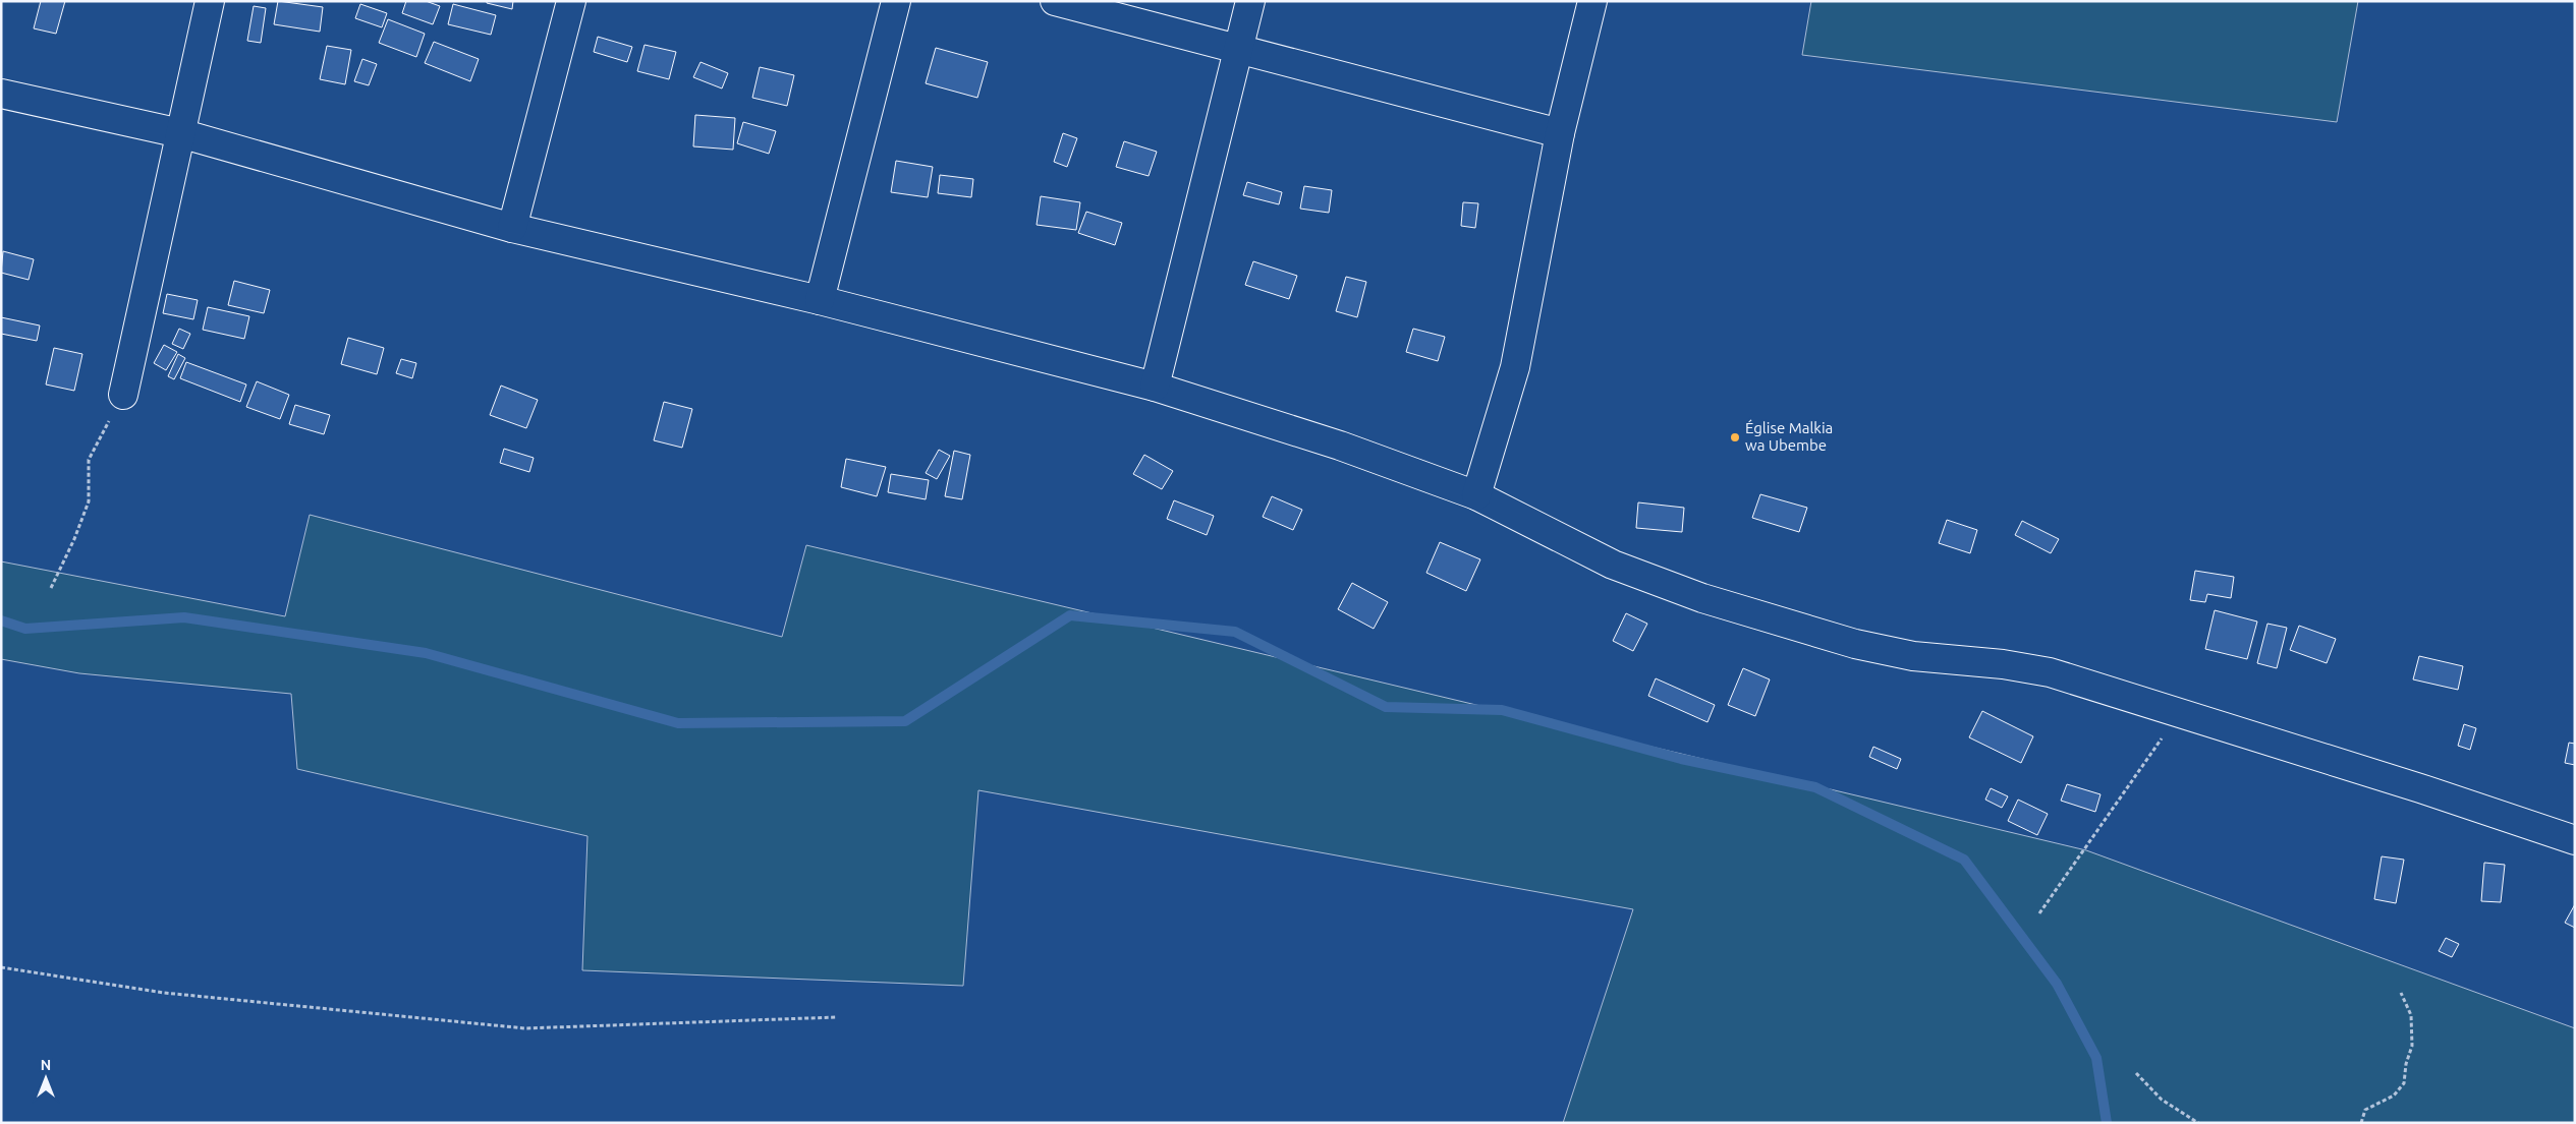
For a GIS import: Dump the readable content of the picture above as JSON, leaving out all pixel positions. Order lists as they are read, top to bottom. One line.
{"places":["Église Malkia wa Ubembe"],"north":"top"}
